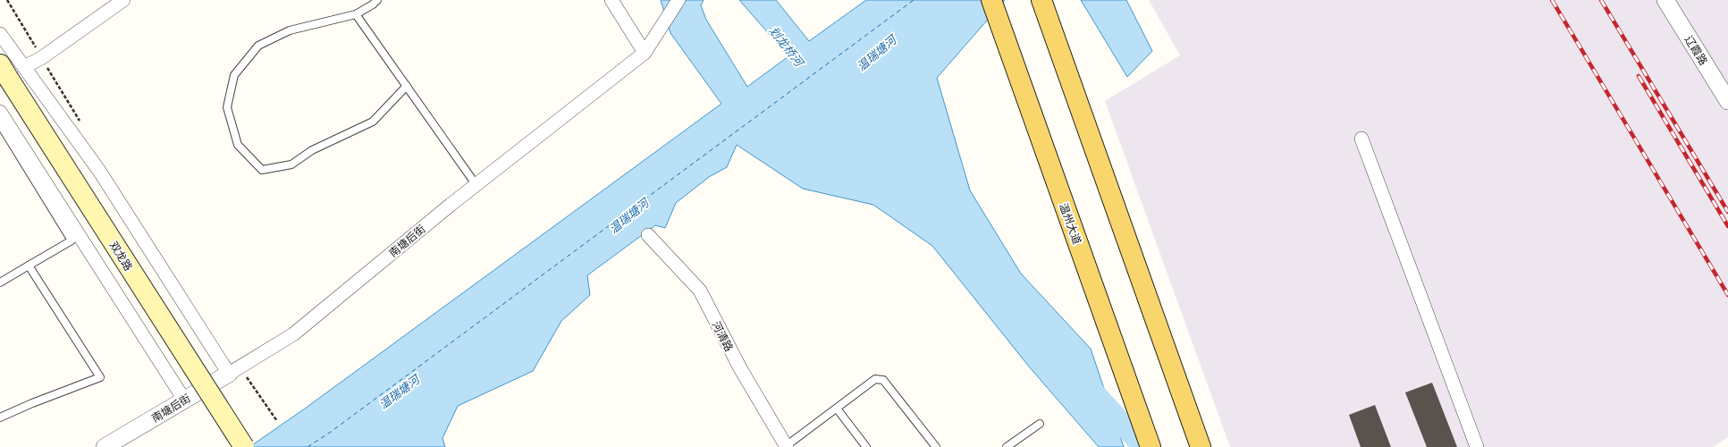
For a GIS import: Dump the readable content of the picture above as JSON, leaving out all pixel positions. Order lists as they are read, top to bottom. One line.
{"streets":{"main road":["温州大道","双龙路"],"street":["辽霞路","南塘后街","河清路"]},"water":["划龙桥河","温瑞塘河"]}
